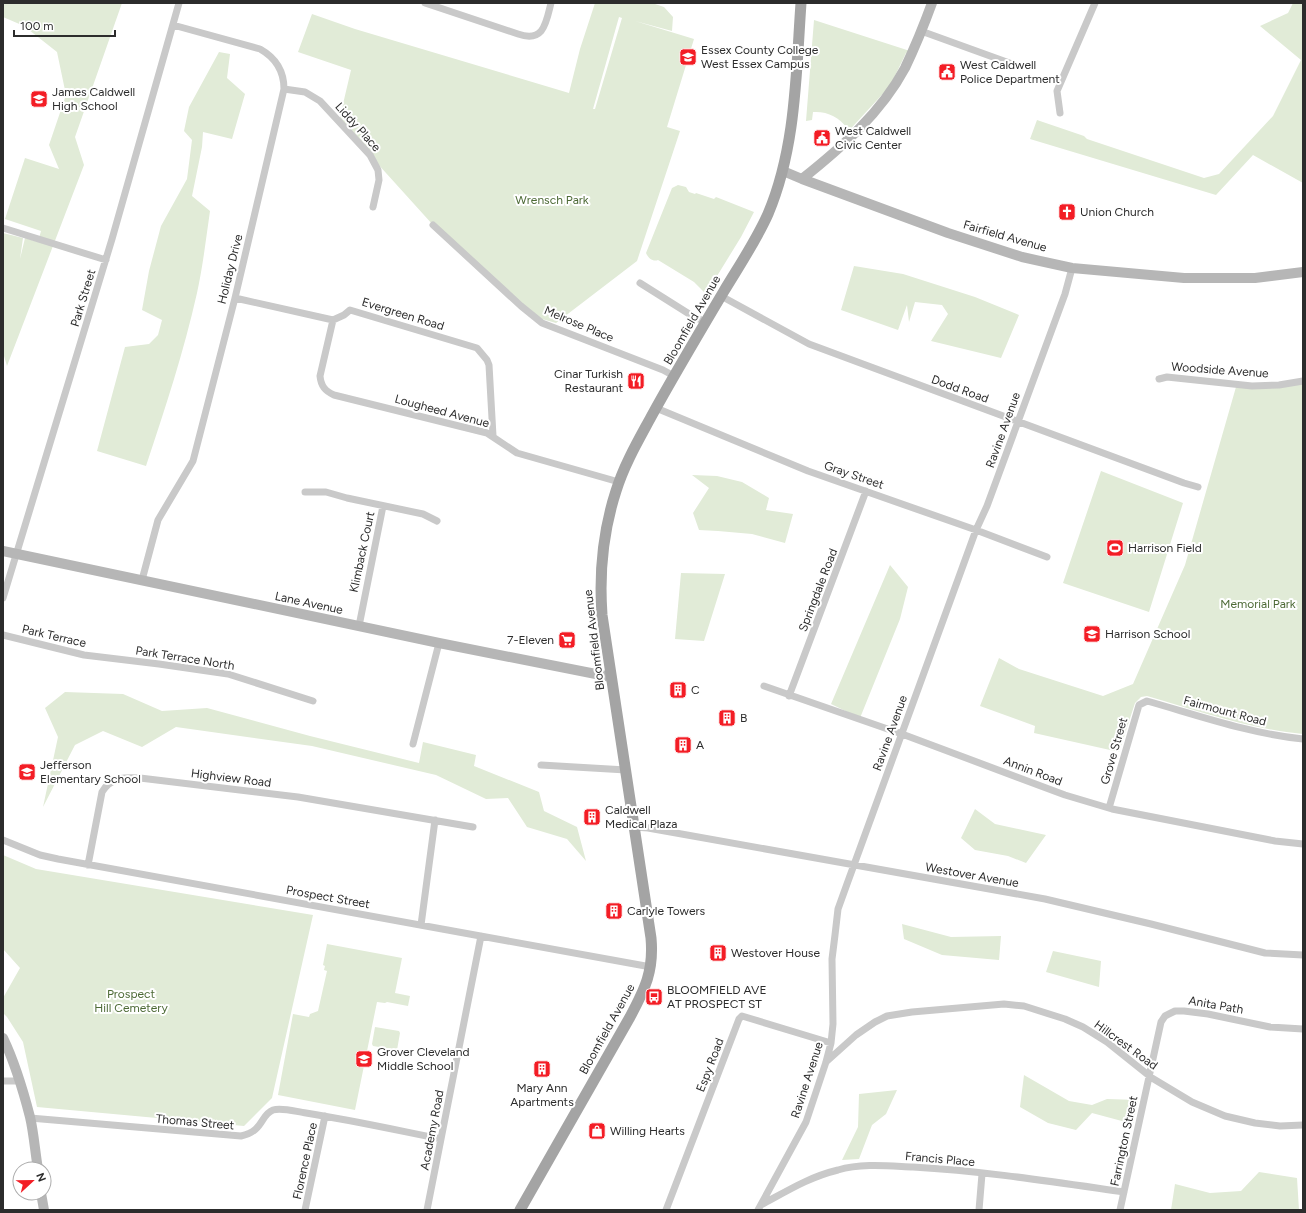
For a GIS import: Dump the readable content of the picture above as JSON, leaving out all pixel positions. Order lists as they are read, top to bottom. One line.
{"streets":{"main road":["Bloomfield Avenue"],"street":["Liddy Place","Fairfield Avenue","Holiday Drive","Park Street","Evergreen Road","Melrose Place","Woodside Avenue","Dodd Road","Lougheed Avenue","Ravine Avenue","Gray Street","Klimback Court","Springdale Road","Lane Avenue","Park Terrace","Park Terrace North","Fairmount Road","Grove Street","Annin Road","Highview Road","Westover Avenue","Prospect Street","Anita Path","Hillcrest Road","Espy Road","Thomas Street","Academy Road","Farrington Street","Francis Place","Florence Place"]},"crossings":[["Liddy Place","Holiday Drive"],["Fairfield Avenue","Bloomfield Avenue"],["Fairfield Avenue","Ravine Avenue"],["Holiday Drive","Park Street"],["Holiday Drive","Lane Avenue"],["Park Street","Lane Avenue"],["Evergreen Road","Lougheed Avenue"],["Bloomfield Avenue","Melrose Place"],["Bloomfield Avenue","Dodd Road"],["Bloomfield Avenue","Lougheed Avenue"],["Bloomfield Avenue","Gray Street"],["Bloomfield Avenue","Lane Avenue"],["Bloomfield Avenue","Westover Avenue"],["Bloomfield Avenue","Prospect Street"],["Dodd Road","Ravine Avenue"],["Ravine Avenue","Gray Street"],["Ravine Avenue","Annin Road"],["Ravine Avenue","Westover Avenue"],["Ravine Avenue","Hillcrest Road"],["Ravine Avenue","Espy Road"],["Ravine Avenue","Francis Place"],["Gray Street","Springdale Road"],["Klimback Court","Lane Avenue"],["Springdale Road","Annin Road"],["Park Terrace","Park Terrace North"],["Fairmount Road","Grove Street"],["Grove Street","Annin Road"],["Highview Road","Prospect Street"],["Prospect Street","Academy Road"],["Anita Path","Hillcrest Road"],["Anita Path","Farrington Street"],["Hillcrest Road","Farrington Street"],["Thomas Street","Academy Road"],["Thomas Street","Florence Place"],["Farrington Street","Francis Place"]],"parks":["Wrensch Park","Memorial Park","Prospect Hill Cemetery"],"places":{"school or university":["Essex County College West Essex Campus","James Caldwell High School","Harrison School","Jefferson Elementary School","Grover Cleveland Middle School"],"public building":["West Caldwell Police Department","West Caldwell Civic Center"],"church":["Union Church"],"restaurant":["Cinar Turkish Restaurant"],"sports":["Harrison Field"],"supermarket":["7-Eleven"],"building":["C","B","A","Caldwell Medical Plaza","Carlyle Towers","Westover House","Mary Ann Apartments"],"bus stop":["BLOOMFIELD AVE AT PROSPECT ST"],"shop":["Willing Hearts"]},"scale_bar":"100 m","north":"right"}
